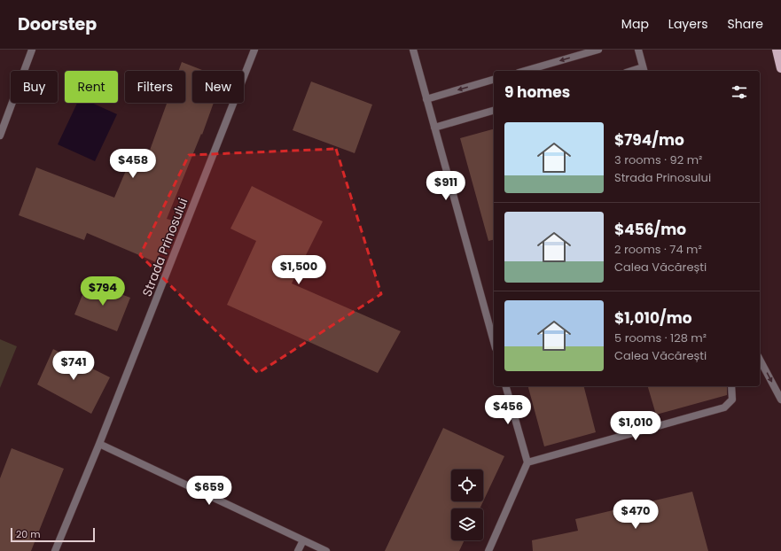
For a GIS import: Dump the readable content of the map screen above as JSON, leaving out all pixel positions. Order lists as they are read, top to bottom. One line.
{"streets":{"street":["Strada Prinosului"]},"scale_bar":"20 m","page":{"header":"Doorstep","nav":["Map","Layers","Share"],"chip":["Buy","Rent","Filters","New"],"heading":"9 homes","list":[{"name":"$794/mo","note":"3 rooms · 92 m² · Strada Prinosului"},{"name":"$456/mo","note":"2 rooms · 74 m² · Calea Văcărești"},{"name":"$1,010/mo","note":"5 rooms · 128 m² · Calea Văcărești"}],"price":["$458","$911","$1,500","$794","$741","$456","$1,010","$659","$470"],"scale":"20 m"}}
